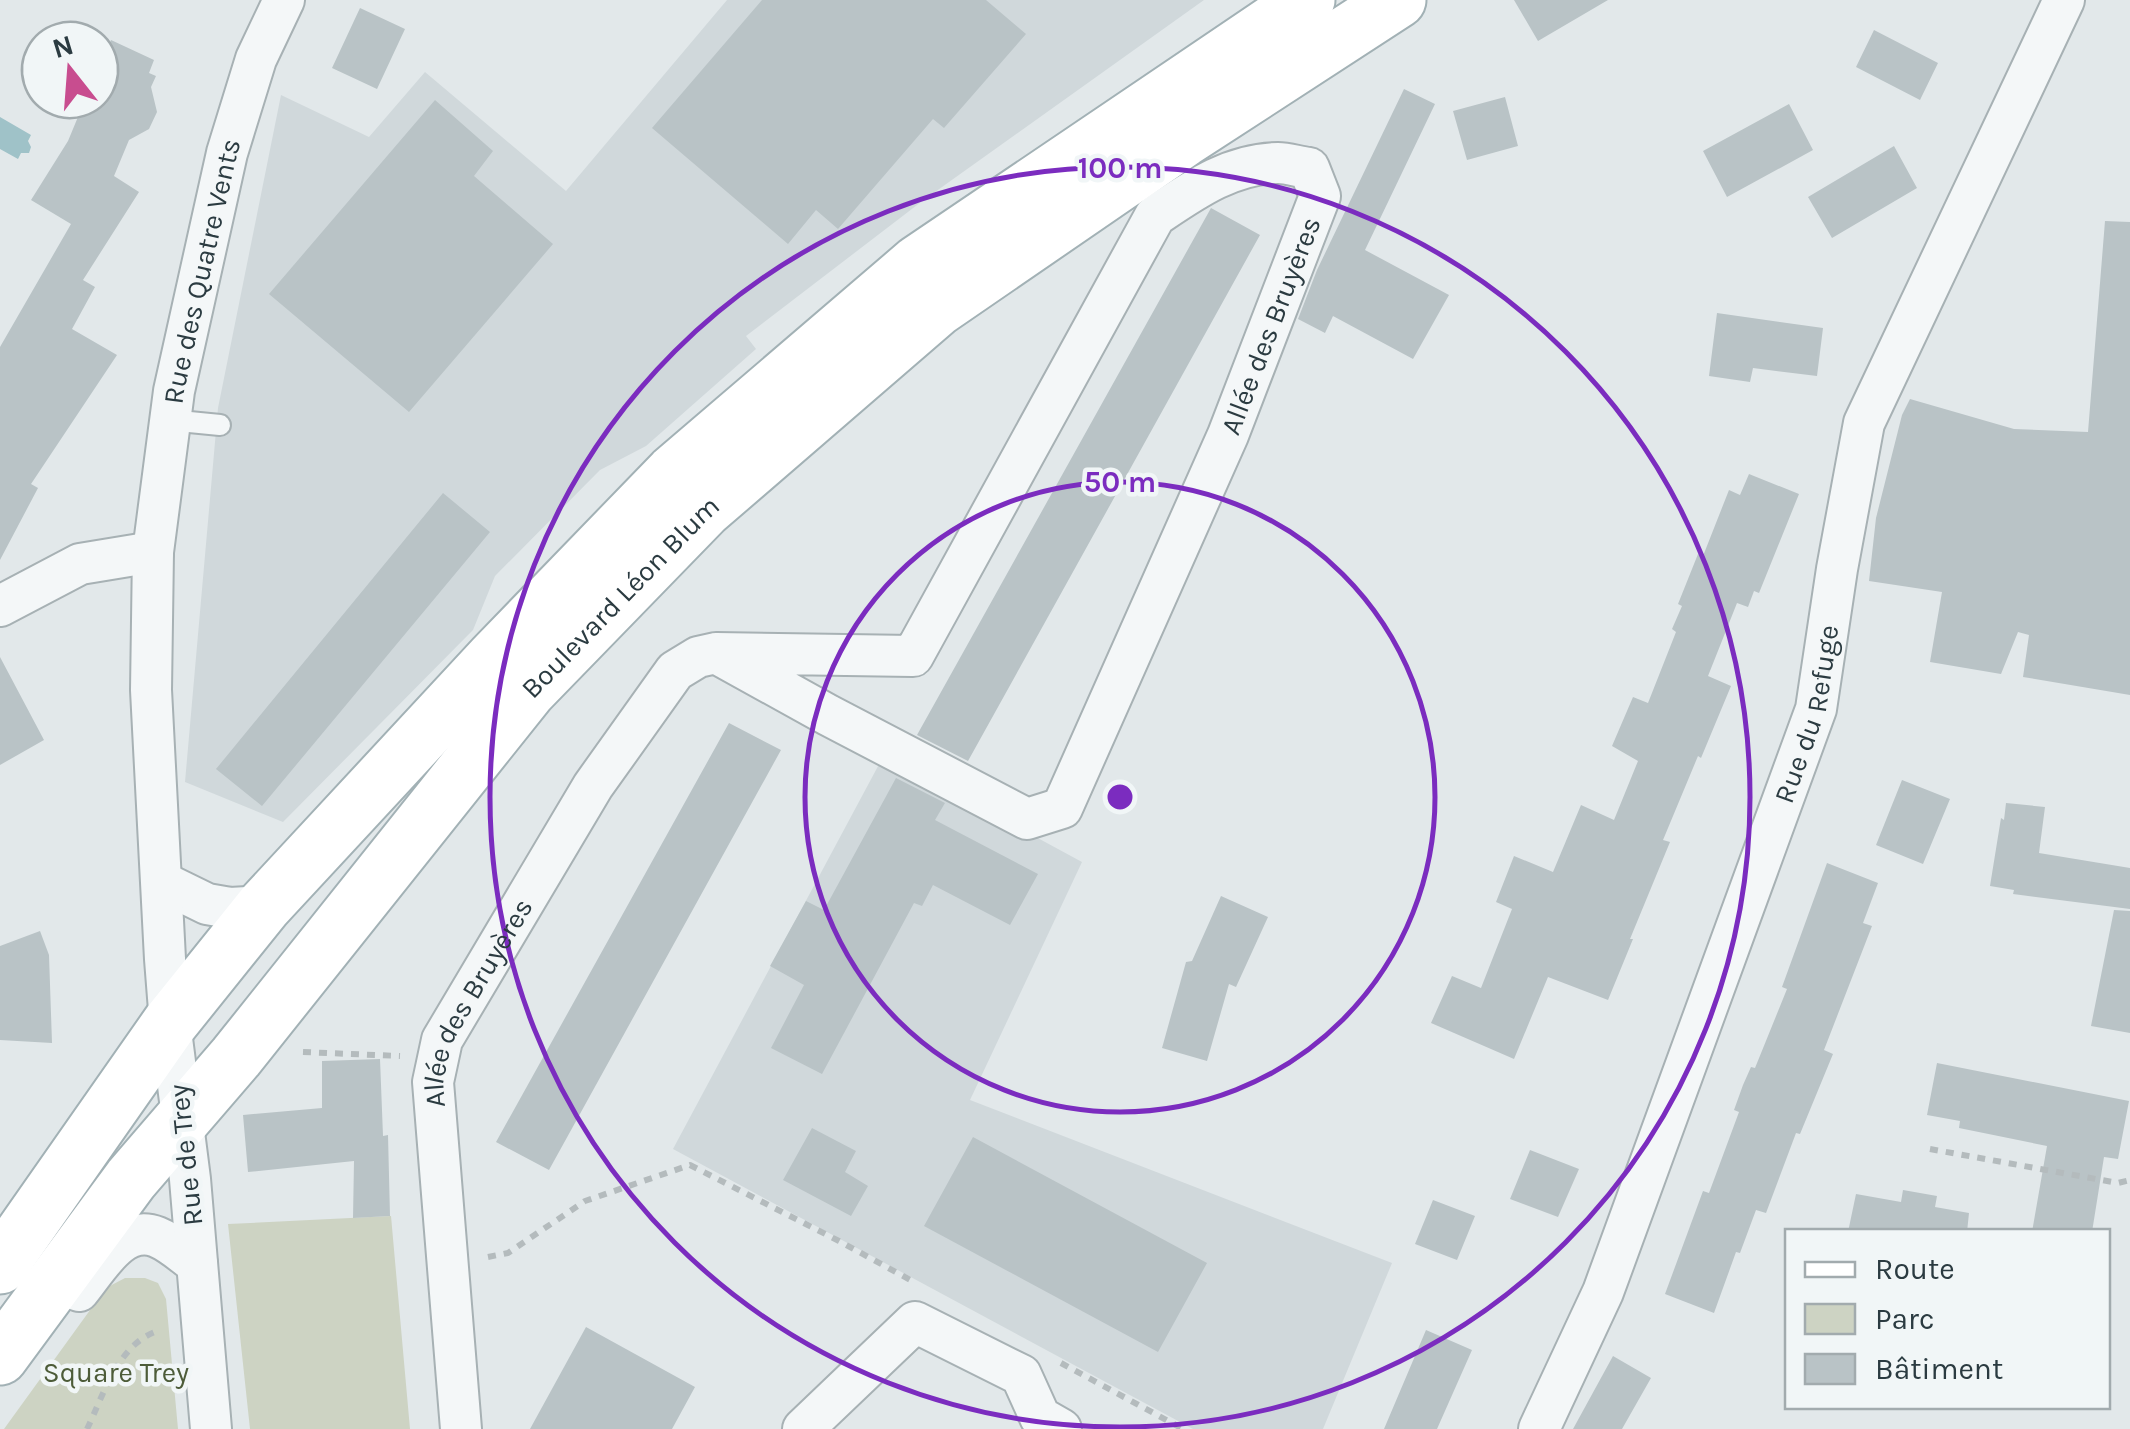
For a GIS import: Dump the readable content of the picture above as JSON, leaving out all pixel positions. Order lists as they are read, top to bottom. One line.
{"streets":{"main road":["Boulevard Léon Blum"],"street":["Rue des Quatre Vents","Allée des Bruyères","Rue du Refuge","Rue de Trey"]},"crossings":[["Rue des Quatre Vents","Rue de Trey"],["Boulevard Léon Blum","Rue de Trey"]],"parks":["Square Trey"],"legend":["Route","Parc","Bâtiment"],"north":"top","rings":["100 m","50 m"]}
